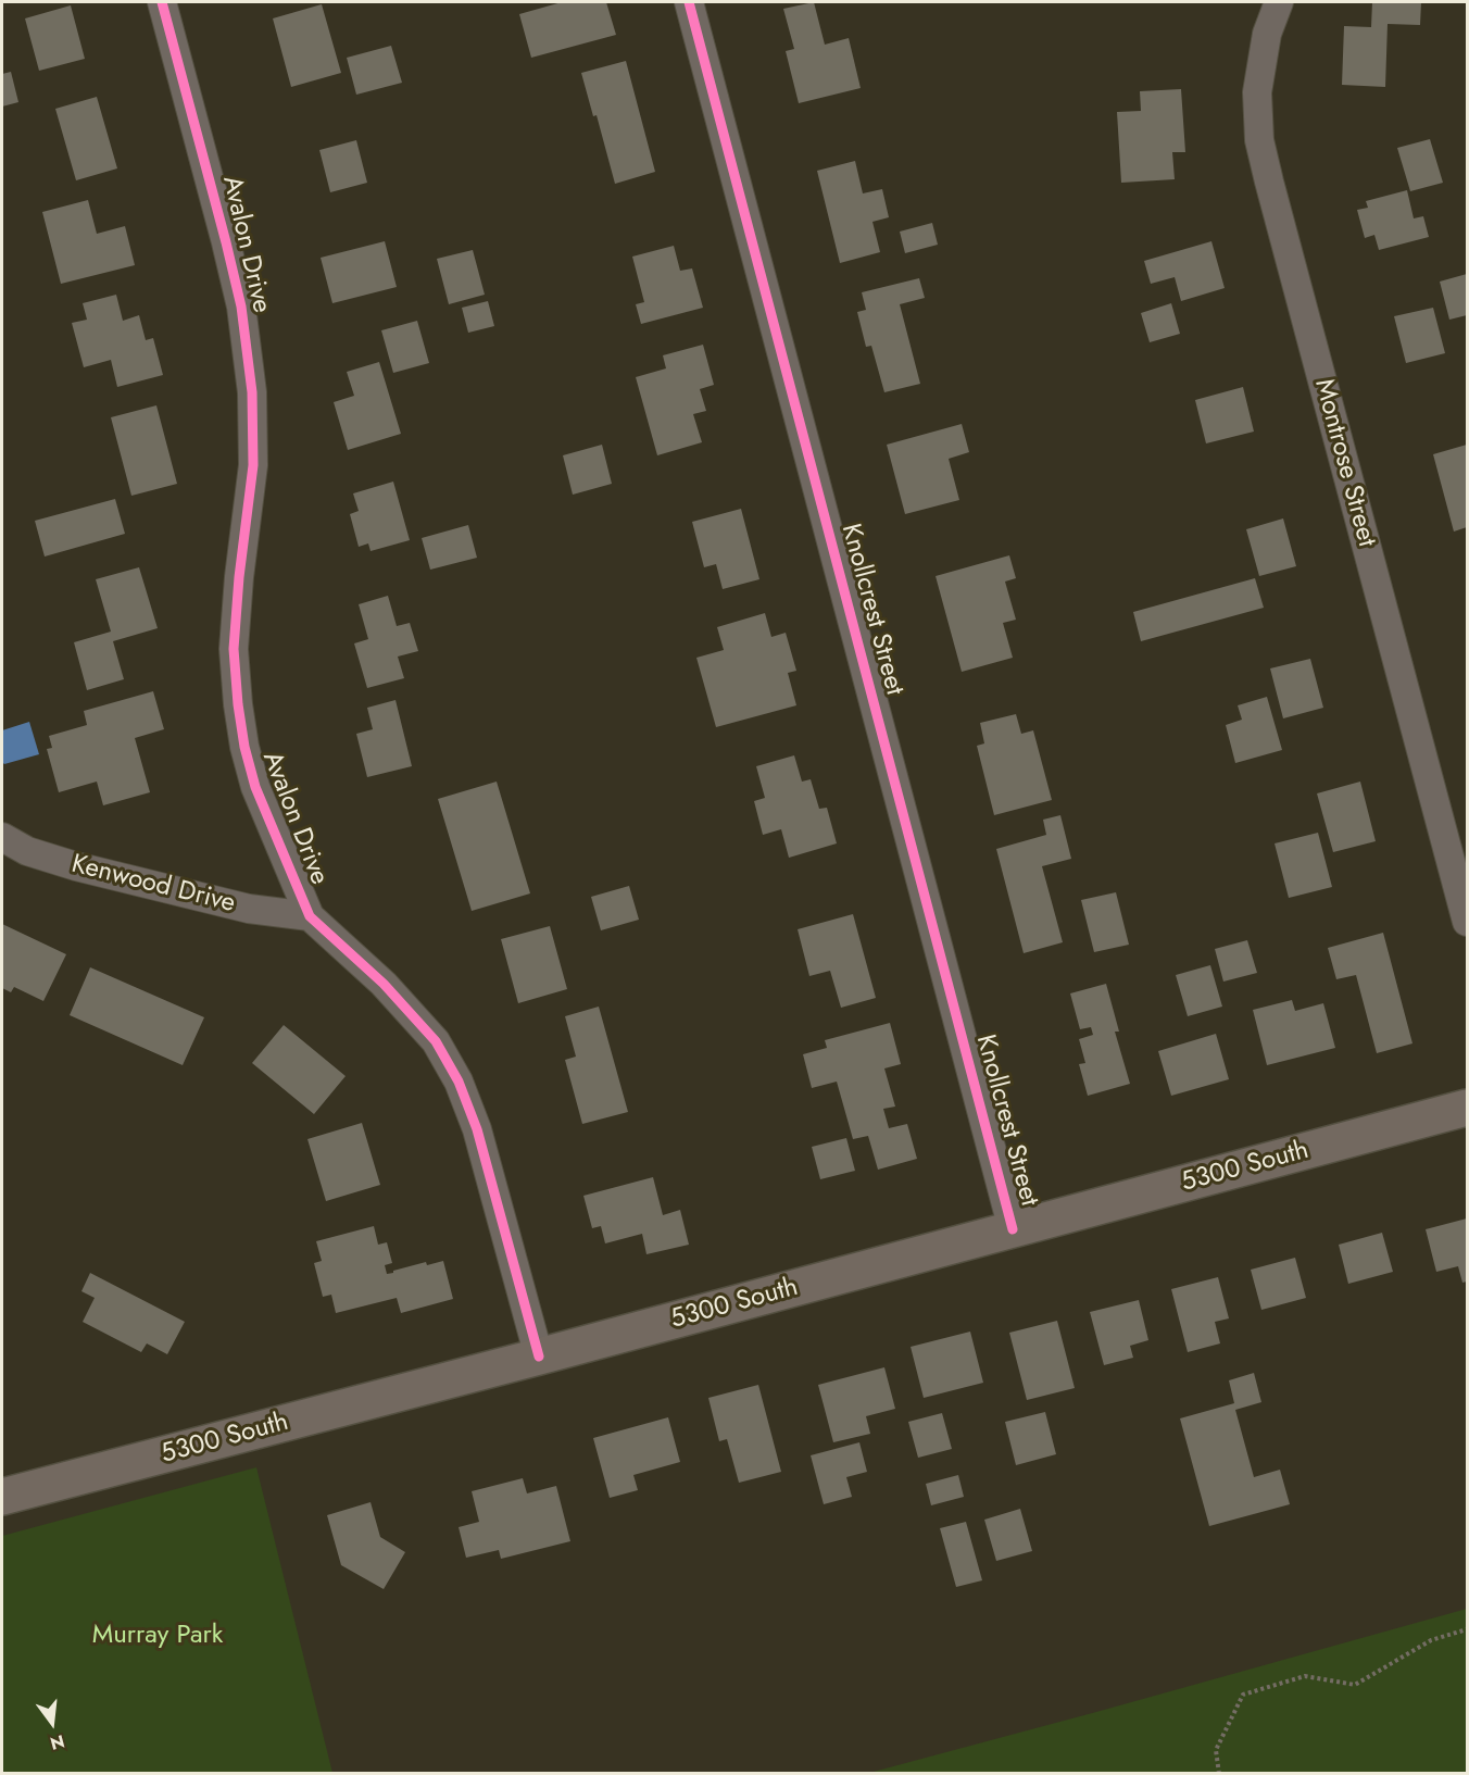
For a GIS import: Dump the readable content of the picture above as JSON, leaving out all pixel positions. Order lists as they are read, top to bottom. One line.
{"streets":{"main road":["5300 South"],"street":["Avalon Drive","Montrose Street","Knollcrest Street","Kenwood Drive"]},"crossings":[["Avalon Drive","Kenwood Drive"],["Avalon Drive","5300 South"],["Knollcrest Street","5300 South"]],"parks":["Murray Park"],"north":"bottom"}
